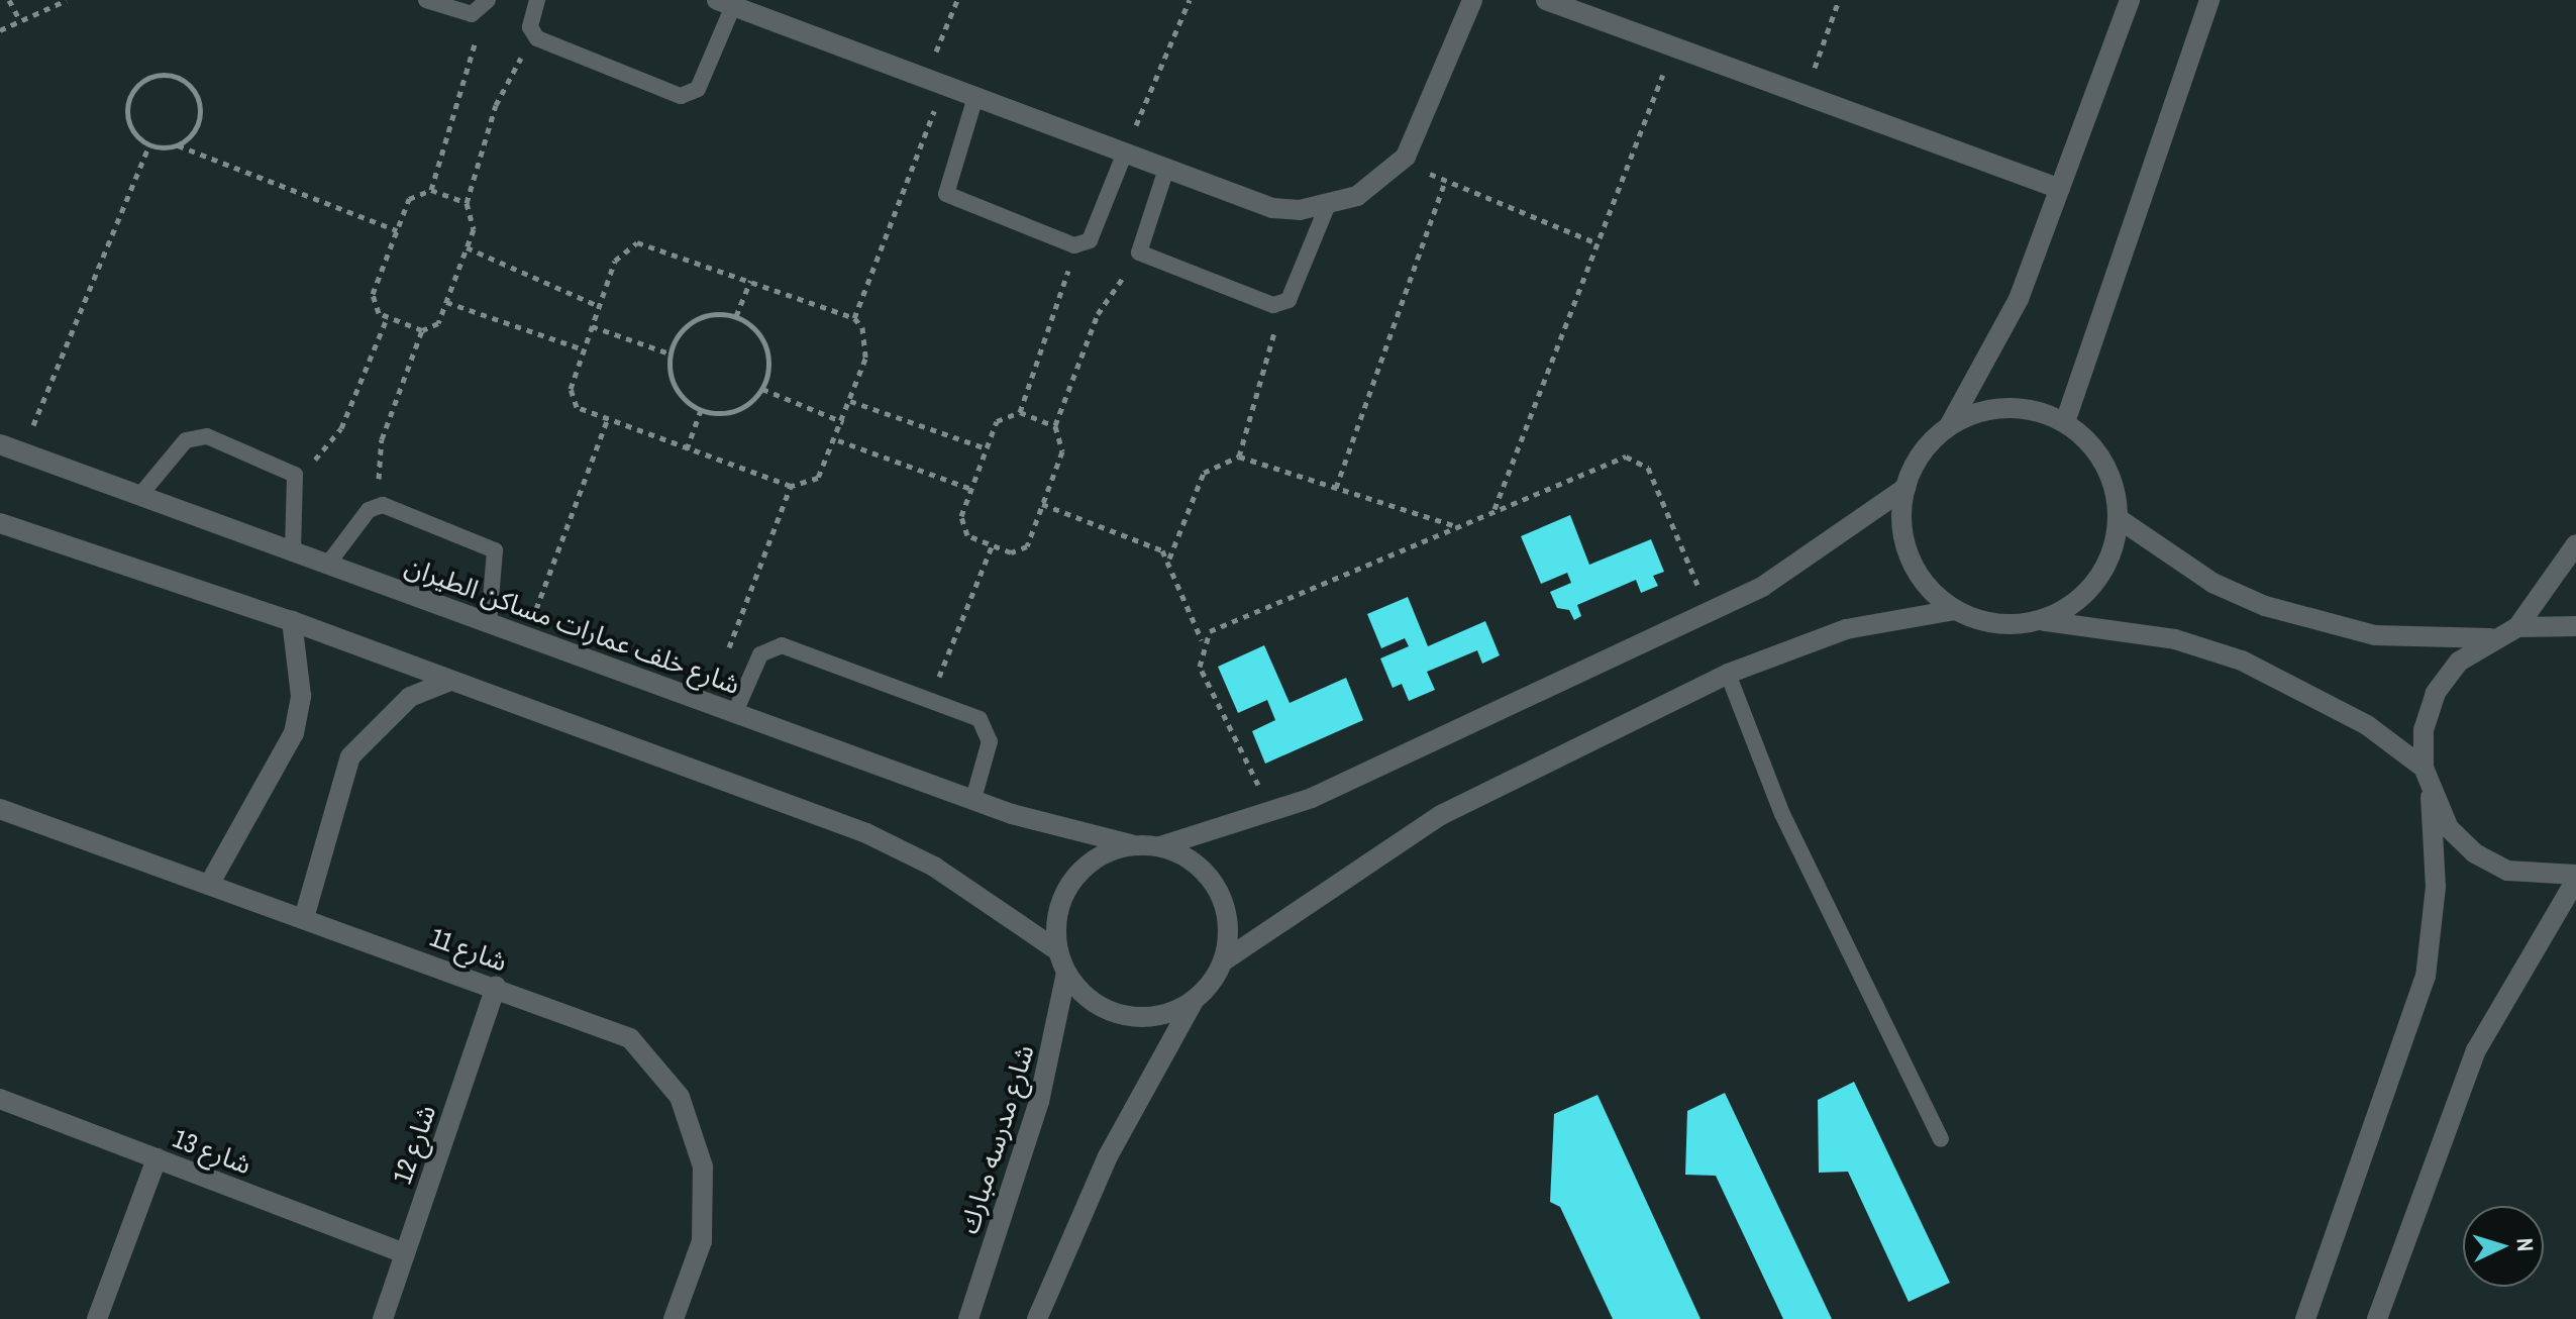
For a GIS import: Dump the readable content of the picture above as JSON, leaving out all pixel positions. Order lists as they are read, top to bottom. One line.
{"streets":{"street":["شارع خلف عمارات مساكن الطيران","شارع 11","شارع مدرسه مبارك","شارع 12","شارع 13"]},"crossings":[["شارع خلف عمارات مساكن الطيران","شارع مدرسه مبارك"],["شارع 11","شارع 12"],["شارع 12","شارع 13"]],"north":"right"}
